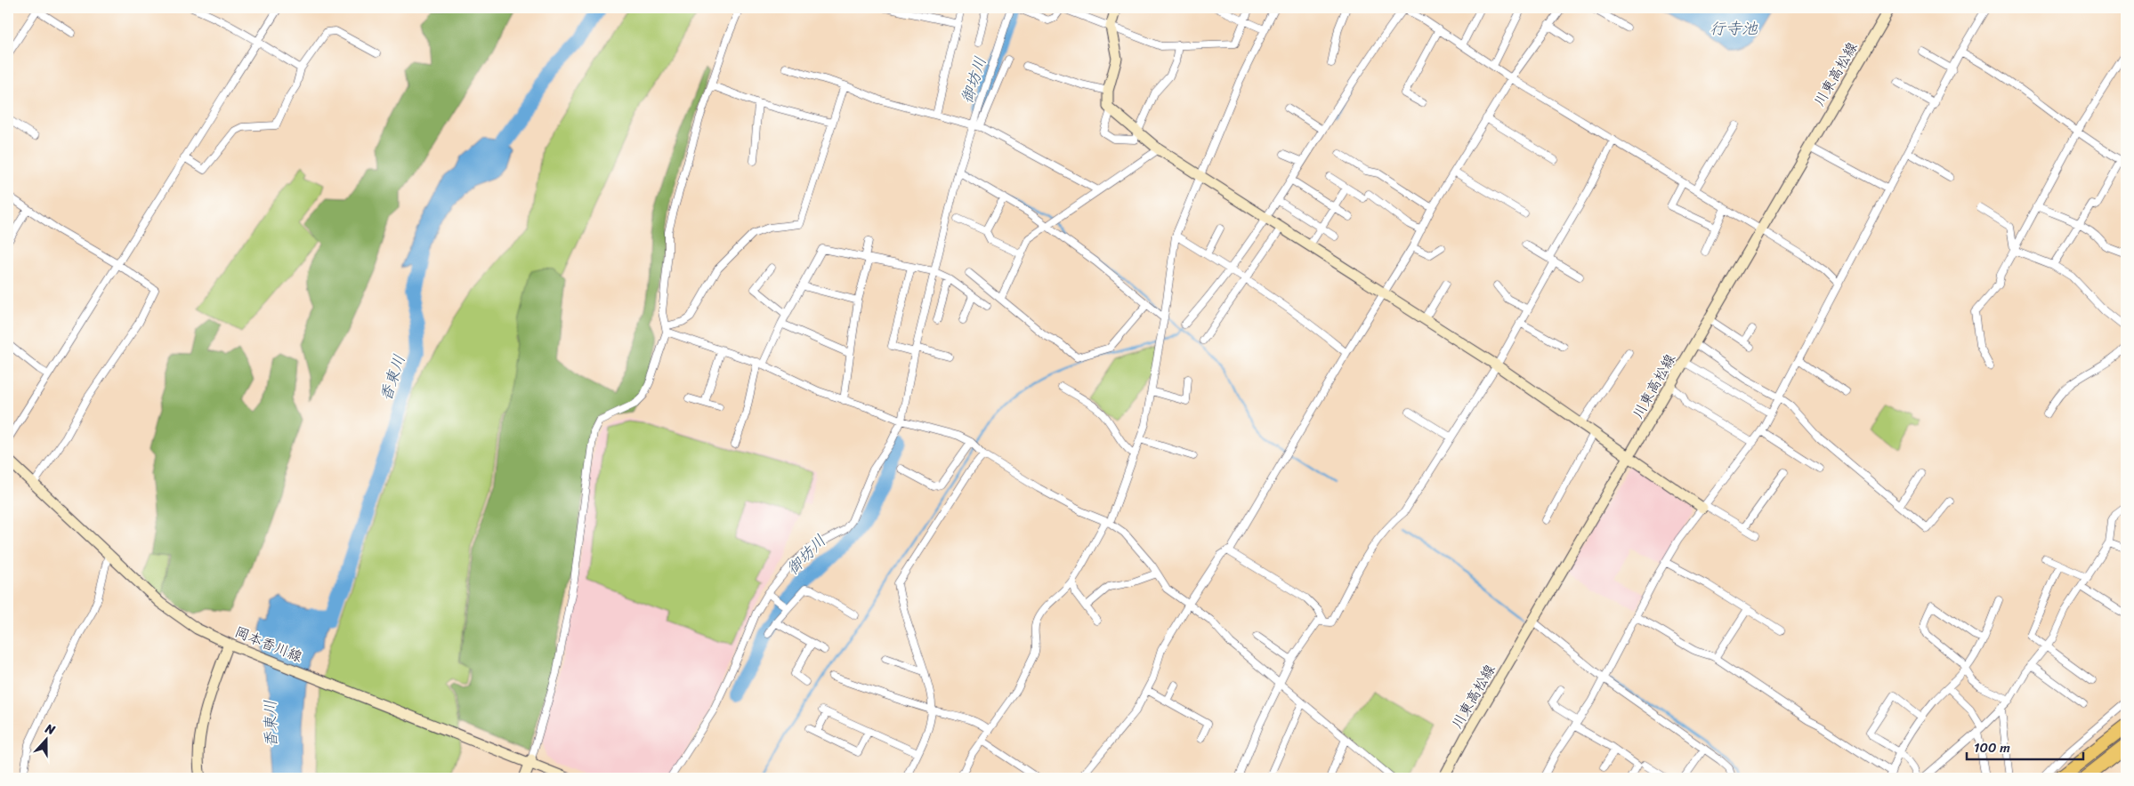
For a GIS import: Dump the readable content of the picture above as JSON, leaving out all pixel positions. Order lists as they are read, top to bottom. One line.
{"streets":{"main road":["川東高松線","岡本香川線"]},"water":["行寺池","御坊川","香東川"],"scale_bar":"100 m","north":"top"}
